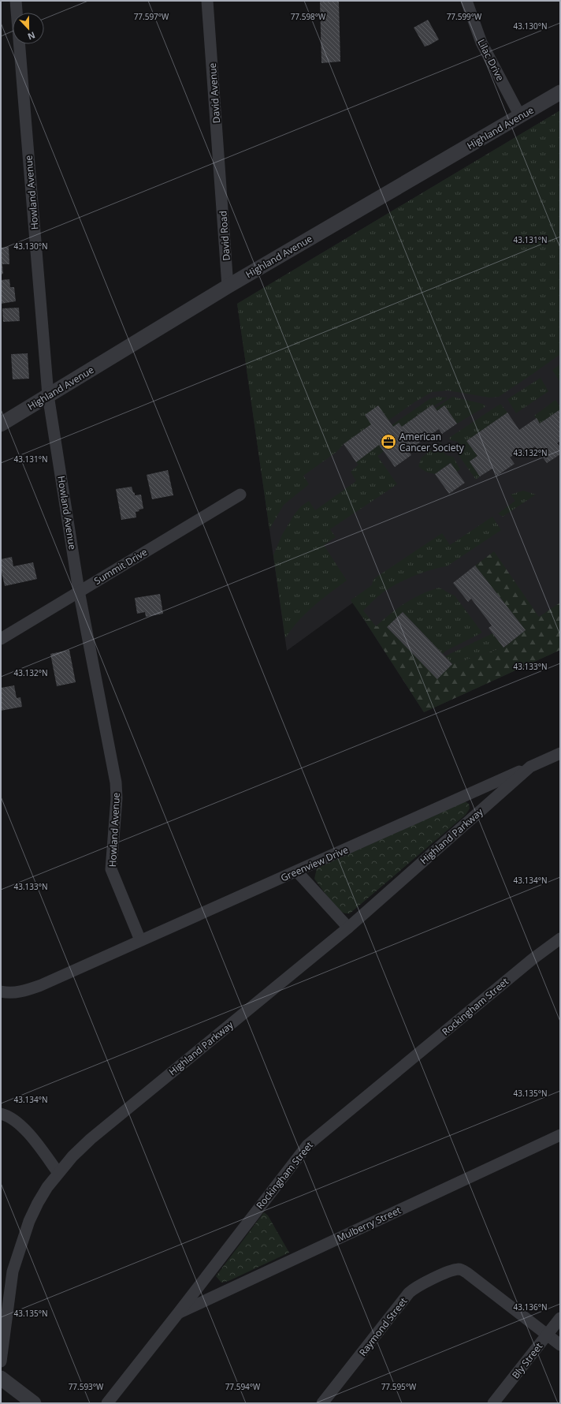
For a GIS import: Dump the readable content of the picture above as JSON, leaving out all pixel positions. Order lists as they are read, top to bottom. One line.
{"streets":{"street":["Lilac Drive","David Avenue","Highland Avenue","Howland Avenue","David Road","Summit Drive","Highland Parkway","Greenview Drive","Rockingham Street","Mulberry Street","Raymond Street","Bly Street"]},"crossings":[["Lilac Drive","Highland Avenue"],["David Avenue","David Road"],["Highland Avenue","Howland Avenue"],["Highland Avenue","David Road"],["Howland Avenue","Summit Drive"],["Howland Avenue","Greenview Drive"],["Highland Parkway","Greenview Drive"],["Rockingham Street","Mulberry Street"],["Raymond Street","Bly Street"]],"places":{"office":["American Cancer Society"]},"north":"bottom","coordinates":["77.597°W","77.598°W","77.599°W","43.130°N","43.131°N","43.132°N","43.133°N","43.134°N","43.135°N","43.136°N","77.593°W","77.594°W","77.595°W"]}
